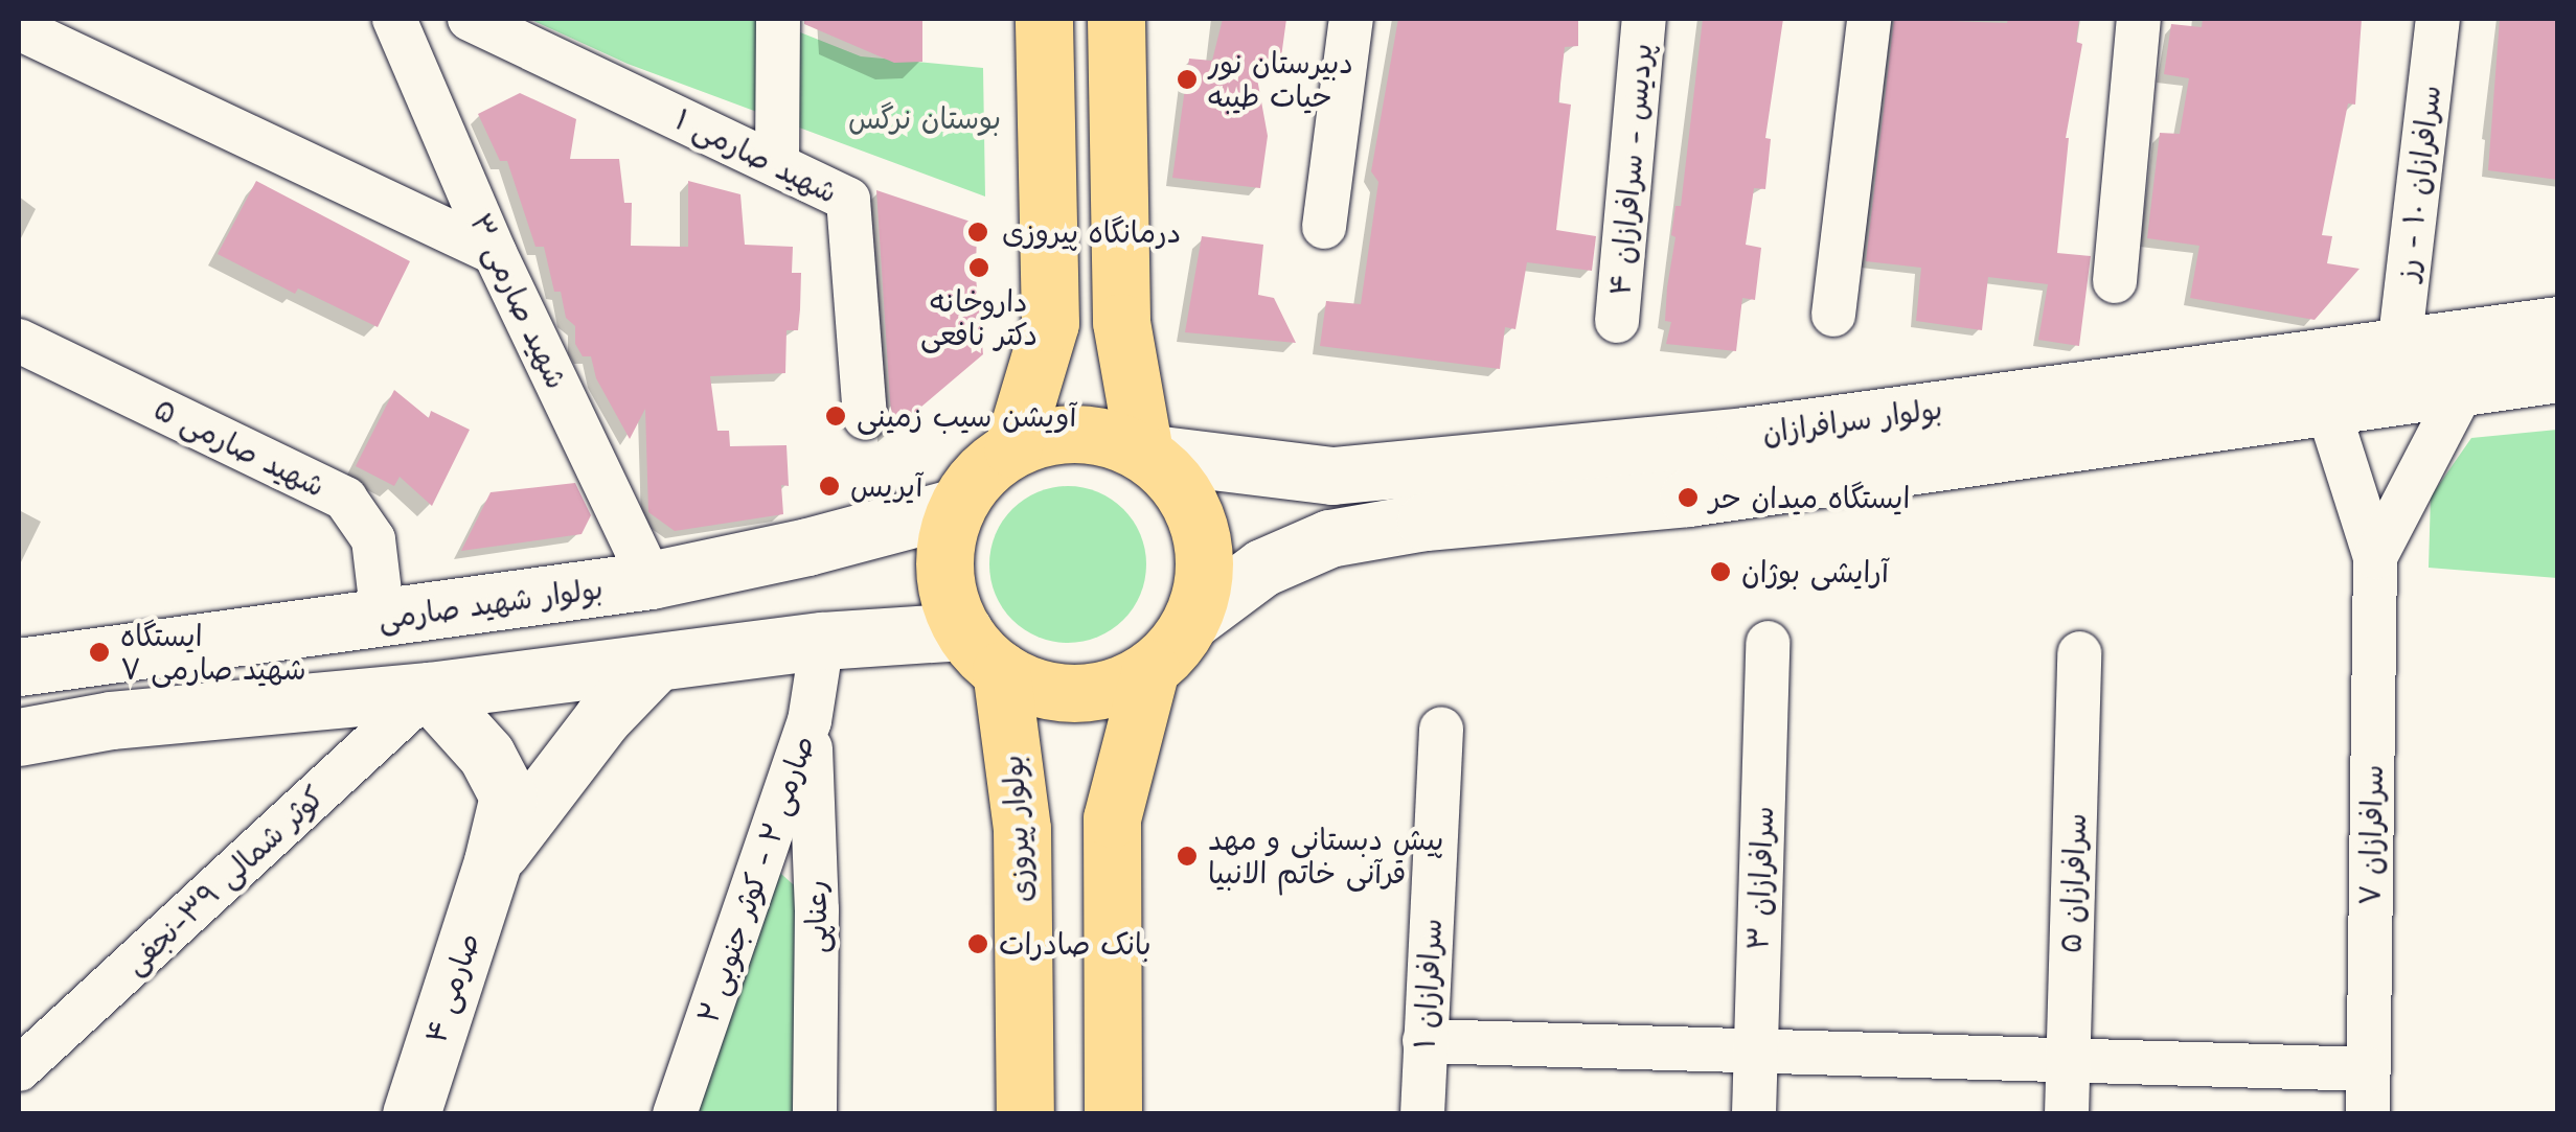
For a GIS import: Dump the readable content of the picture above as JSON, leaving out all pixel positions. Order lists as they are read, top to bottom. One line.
{"streets":{"main road":["بولوار سرافرازان","بولوار شهید صارمی","بولوار پیروزی","صارمی ۴"],"street":["شهید صارمی ۱","پردیس - سرافرازان ۴","سرافرازان ۱۰ - رز","شهید صارمی ۳","شهید صارمی ۵","سرافرازان ۷","سرافرازان ۳","صارمی ۲ - کوثر جنوبی ۲","کوثر شمالی ۳۹-نجفی","سرافرازان ۵","رعناپی","سرافرازان ۱"]},"crossings":[["سرافرازان ۱۰ - رز","بولوار سرافرازان"],["شهید صارمی ۳","بولوار شهید صارمی"],["بولوار سرافرازان","بولوار شهید صارمی"],["بولوار سرافرازان","بولوار پیروزی"],["شهید صارمی ۵","بولوار شهید صارمی"],["بولوار شهید صارمی","بولوار پیروزی"],["صارمی ۲ - کوثر جنوبی ۲","رعناپی"],["کوثر شمالی ۳۹-نجفی","صارمی ۴"]],"parks":["بوستان نرگس"],"places":["دبیرستان نور حیات طیبه","درمانگاه پیروزی","داروخانه دکتر نافعی","آویشن سیب زمینی","آیریس","ایستگاه میدان حر","آرایشی بوژان","ایستگاه شهید صارمی ۷","پیش دبستانی و مهد قرآنی خاتم الانبیا","بانک صادرات"]}
